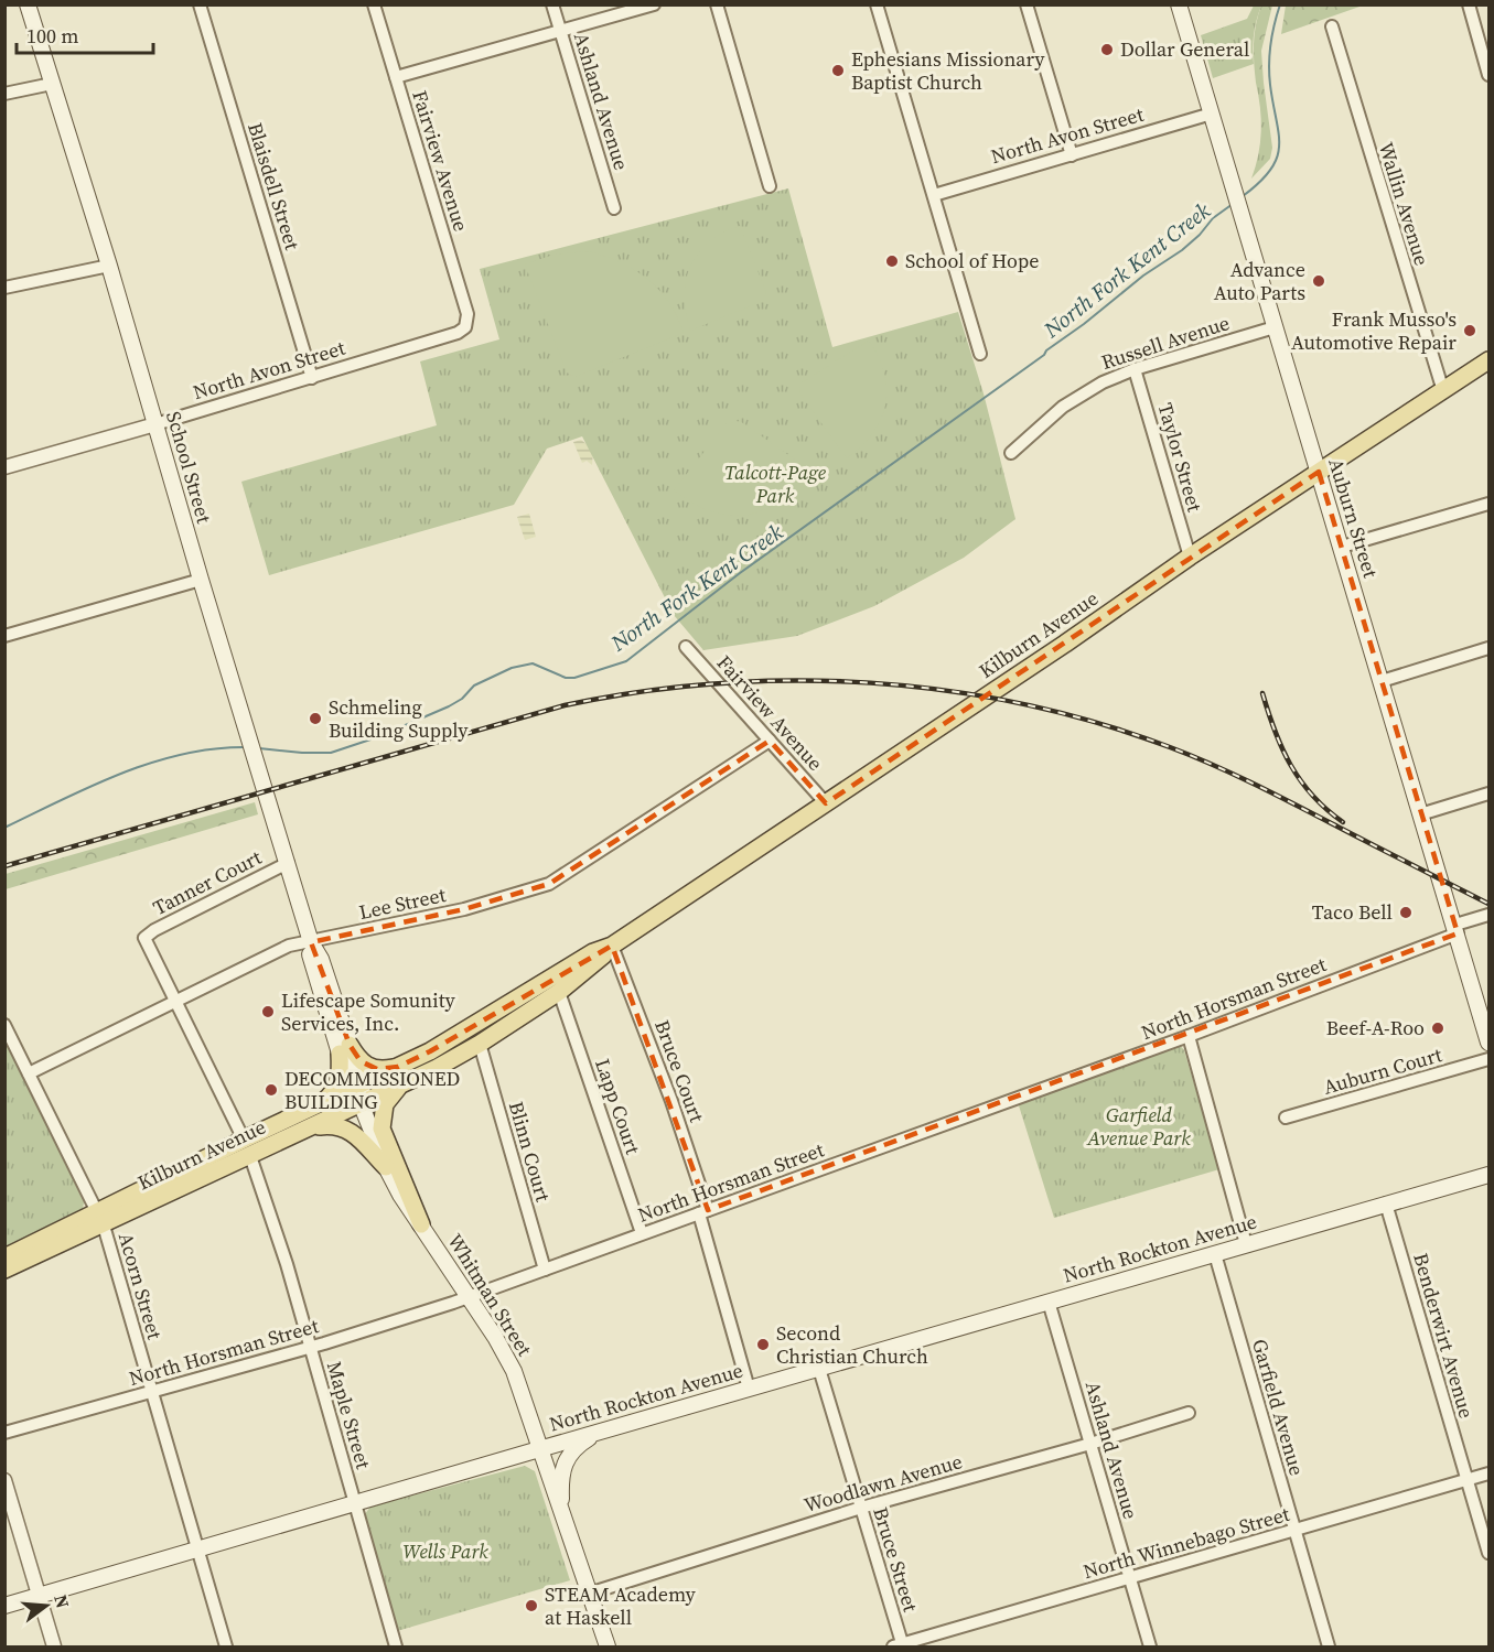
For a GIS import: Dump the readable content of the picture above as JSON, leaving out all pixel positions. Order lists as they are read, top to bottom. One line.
{"streets":{"main road":["School Street","Auburn Street","Kilburn Avenue","North Rockton Avenue","Whitman Street"],"street":["Ashland Avenue","North Avon Street","Fairview Avenue","Blaisdell Street","Wallin Avenue","Russell Avenue","Taylor Street","Tanner Court","Lee Street","North Horsman Street","Bruce Court","Auburn Court","Lapp Court","Blinn Court","Acorn Street","Benderwirt Avenue","Garfield Avenue","Maple Street","Woodlawn Avenue","North Winnebago Street","Bruce Street"]},"crossings":[["Ashland Avenue","North Rockton Avenue"],["Ashland Avenue","Woodlawn Avenue"],["Ashland Avenue","North Winnebago Street"],["North Avon Street","Fairview Avenue"],["North Avon Street","Blaisdell Street"],["North Avon Street","School Street"],["North Avon Street","Auburn Street"],["Fairview Avenue","Kilburn Avenue"],["Fairview Avenue","Lee Street"],["Wallin Avenue","Kilburn Avenue"],["Russell Avenue","Taylor Street"],["Russell Avenue","Auburn Street"],["Taylor Street","Kilburn Avenue"],["School Street","Kilburn Avenue"],["School Street","Tanner Court"],["School Street","Lee Street"],["School Street","Whitman Street"],["Auburn Street","Kilburn Avenue"],["Auburn Street","North Horsman Street"],["Kilburn Avenue","Bruce Court"],["Kilburn Avenue","Lapp Court"],["Kilburn Avenue","Blinn Court"],["Kilburn Avenue","Acorn Street"],["Kilburn Avenue","Whitman Street"],["Kilburn Avenue","Maple Street"],["Tanner Court","Lee Street"],["Lee Street","Acorn Street"],["North Horsman Street","Bruce Court"],["North Horsman Street","Lapp Court"],["North Horsman Street","Blinn Court"],["North Horsman Street","Acorn Street"],["North Horsman Street","Whitman Street"],["North Horsman Street","Maple Street"],["North Rockton Avenue","Acorn Street"],["North Rockton Avenue","Whitman Street"],["North Rockton Avenue","Benderwirt Avenue"],["North Rockton Avenue","Garfield Avenue"],["North Rockton Avenue","Maple Street"],["North Rockton Avenue","Bruce Street"],["Whitman Street","Woodlawn Avenue"],["Benderwirt Avenue","North Winnebago Street"],["Garfield Avenue","North Winnebago Street"],["Woodlawn Avenue","Bruce Street"],["North Winnebago Street","Bruce Street"]],"water":["North Fork Kent Creek"],"parks":["Talcott-Page Park","Garfield Avenue Park","Wells Park"],"places":["Dollar General","Ephesians Missionary Baptist Church","School of Hope","Advance Auto Parts","Frank Musso's Automotive Repair","Schmeling Building Supply","Taco Bell","Lifescape Somunity Services, Inc.","Beef-A-Roo","DECOMMISSIONED BUILDING","Second Christian Church","STEAM Academy at Haskell"],"scale_bar":"100 m","north":"right"}
